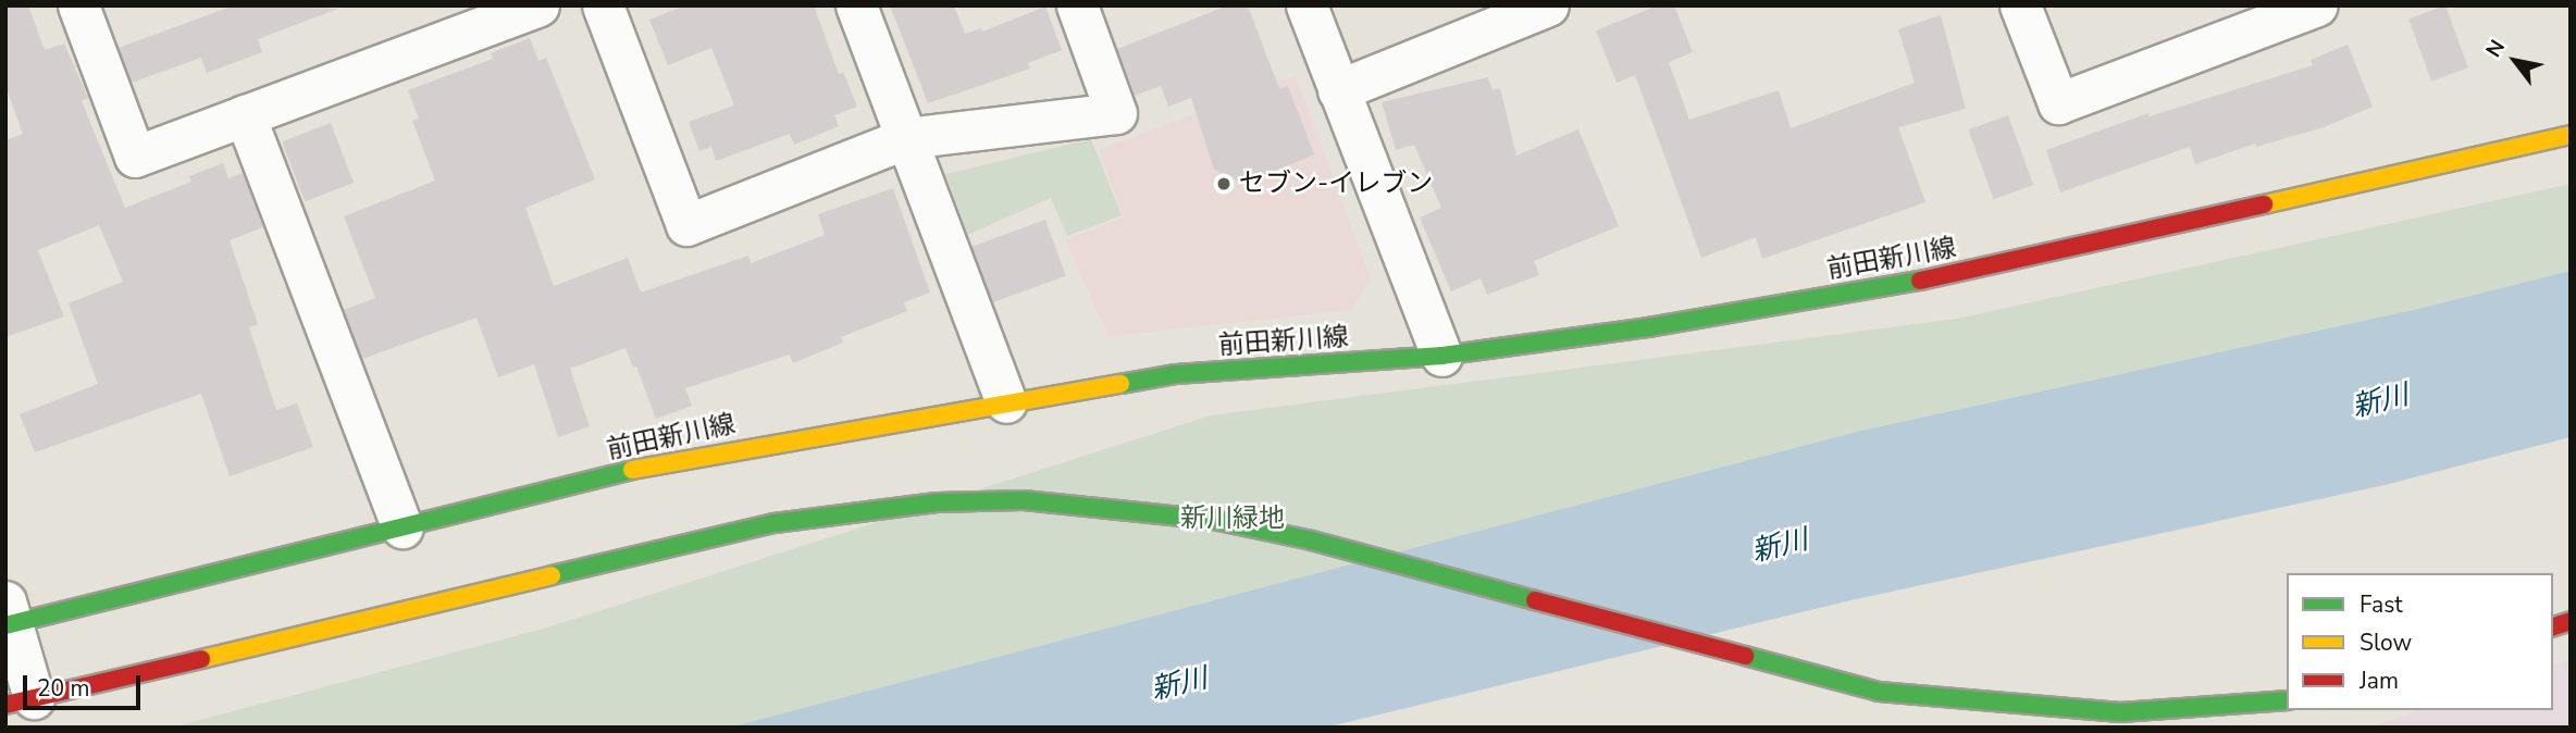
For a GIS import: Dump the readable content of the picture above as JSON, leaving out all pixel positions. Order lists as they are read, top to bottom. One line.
{"streets":{"main road":["前田新川線"]},"water":["新川"],"parks":["新川緑地"],"places":["セブン-イレブン"],"legend":["Fast","Slow","Jam"],"scale_bar":"20 m","north":"top left"}
